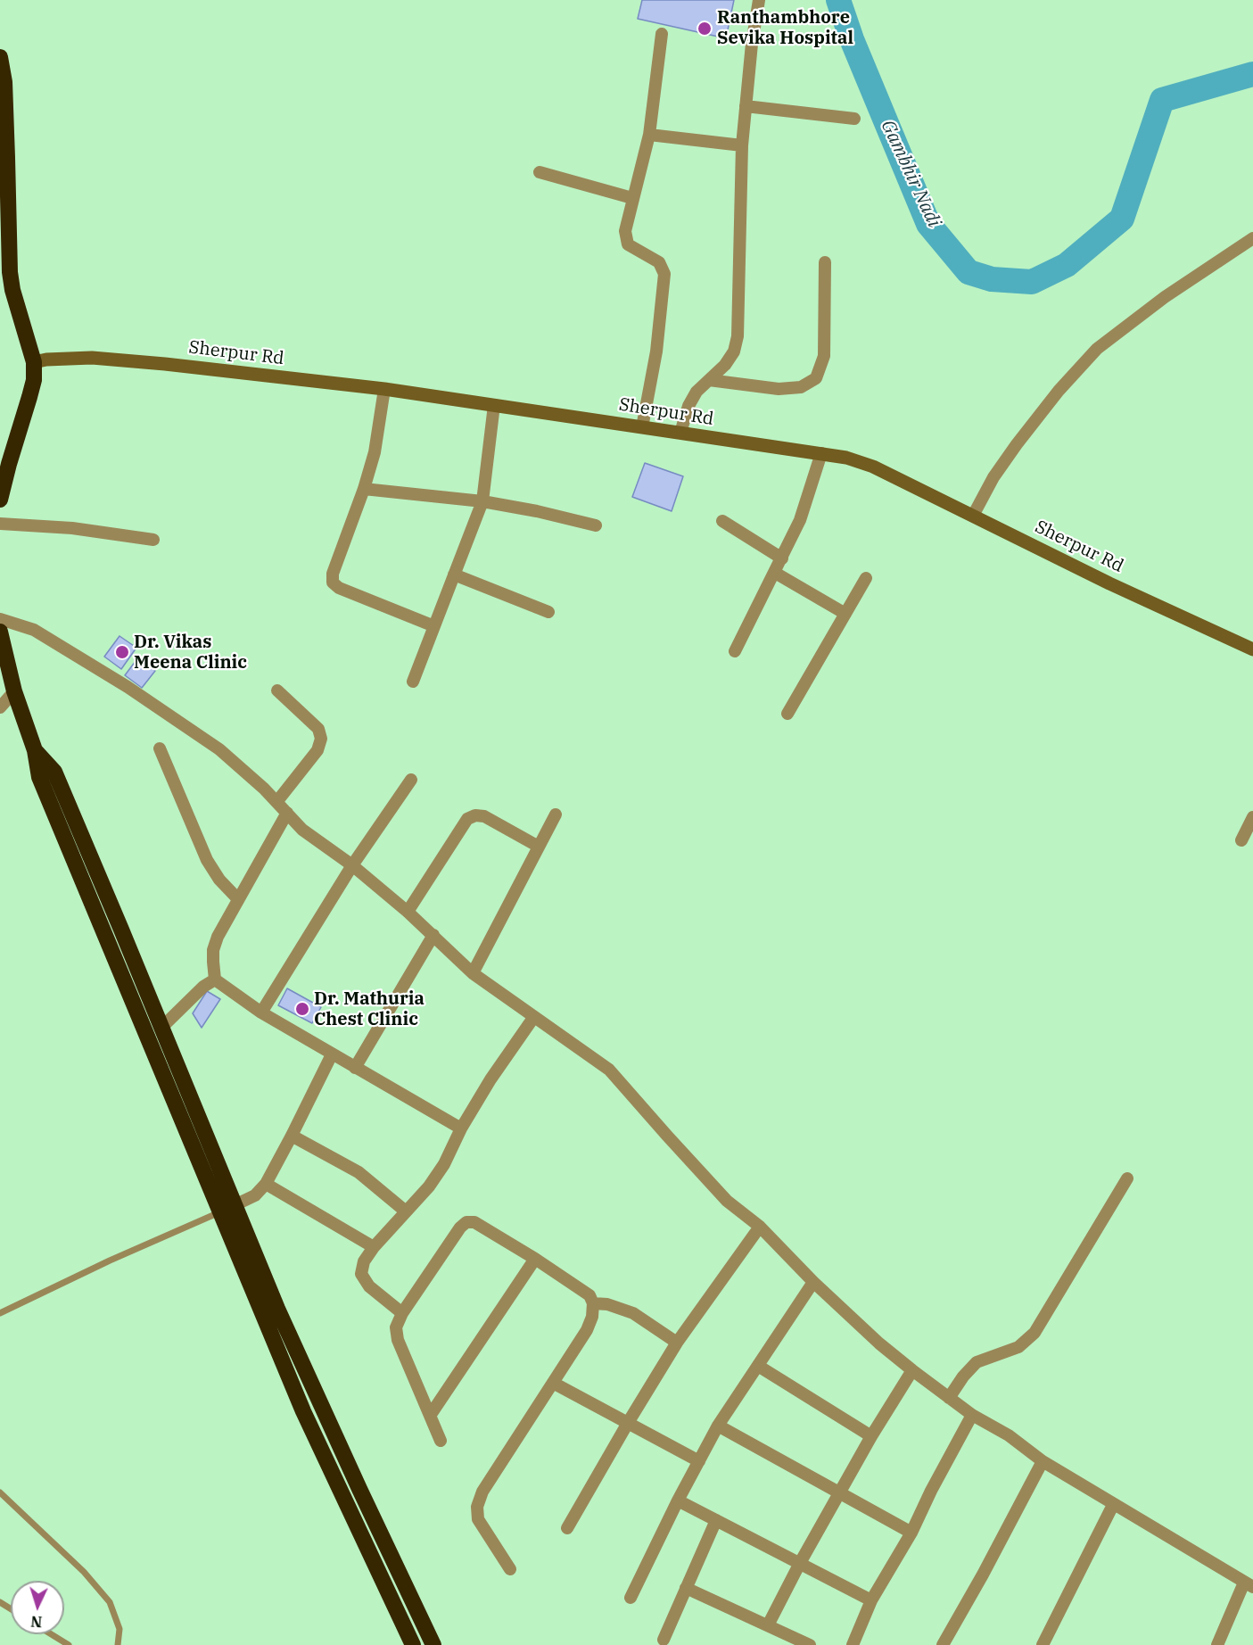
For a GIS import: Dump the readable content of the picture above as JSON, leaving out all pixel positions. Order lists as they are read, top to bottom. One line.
{"streets":{"street":["Sherpur Rd"]},"water":["Gambhir Nadi"],"places":["Ranthambhore Sevika Hospital","Dr. Vikas Meena Clinic","Dr. Mathuria Chest Clinic"],"north":"bottom"}
